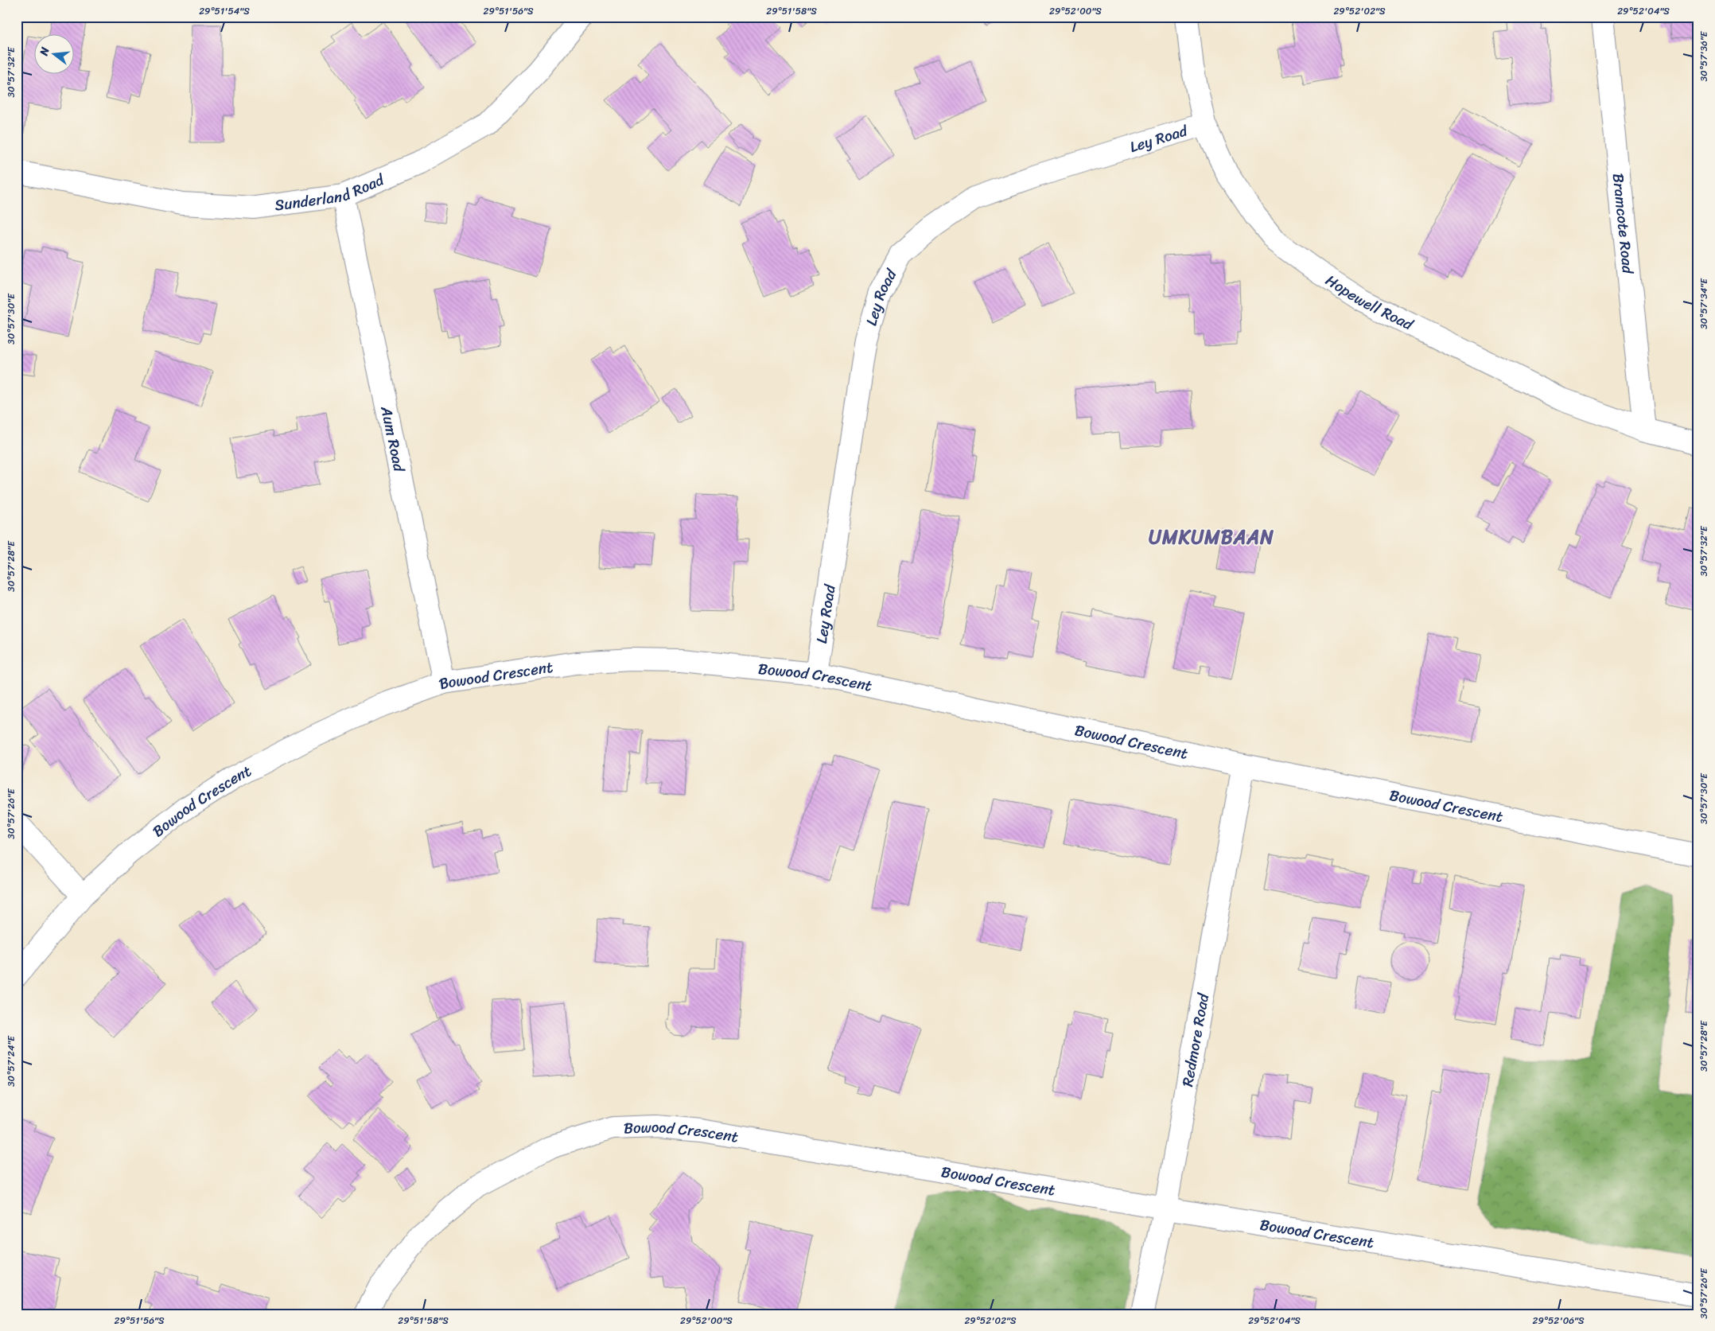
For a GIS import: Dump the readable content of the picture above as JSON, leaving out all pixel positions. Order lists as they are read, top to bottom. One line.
{"streets":{"street":["Ley Road","Sunderland Road","Bramcote Road","Hopewell Road","Aum Road","Bowood Crescent","Redmore Road"]},"crossings":[["Ley Road","Hopewell Road"],["Ley Road","Bowood Crescent"],["Sunderland Road","Aum Road"],["Bramcote Road","Hopewell Road"],["Aum Road","Bowood Crescent"],["Bowood Crescent","Redmore Road"]],"districts":["UMKUMBAAN"],"north":"left","coordinates":["29°51'54\"S","29°51'56\"S","29°51'58\"S","29°52'00\"S","29°52'02\"S","29°52'04\"S","30°57'36\"E","30°57'32\"E","30°57'34\"E","30°57'30\"E","30°57'28\"E","30°57'26\"E","30°57'24\"E","29°52'06\"S"]}
